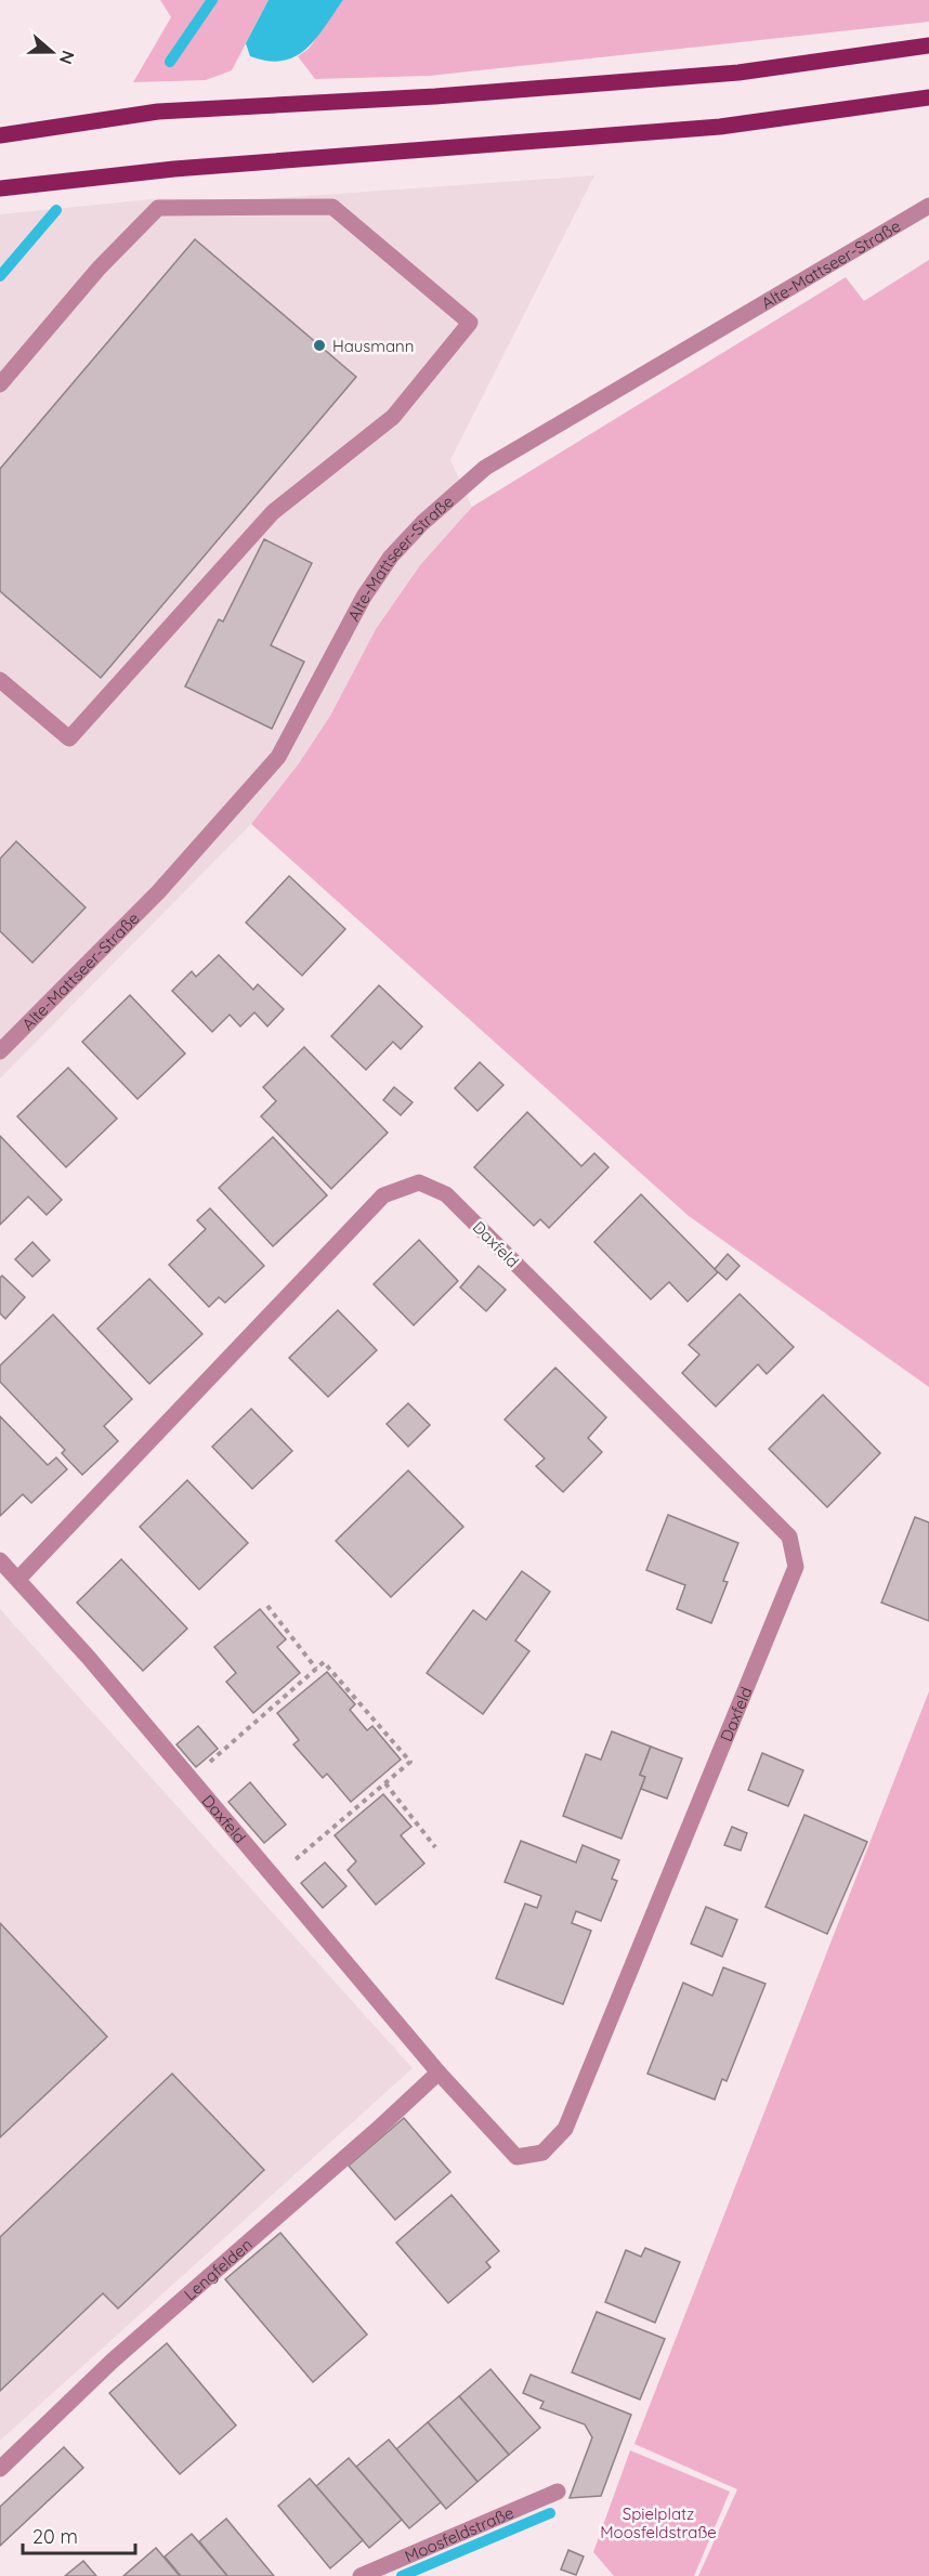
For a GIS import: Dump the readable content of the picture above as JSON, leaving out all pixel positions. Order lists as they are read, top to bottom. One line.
{"streets":{"street":["Alte-Mattseer-Straße","Daxfeld","Lengfelden","Moosfeldstraße"]},"crossings":[["Daxfeld","Lengfelden"]],"parks":["Spielplatz Moosfeldstraße"],"places":["Hausmann"],"scale_bar":"20 m","north":"right"}
